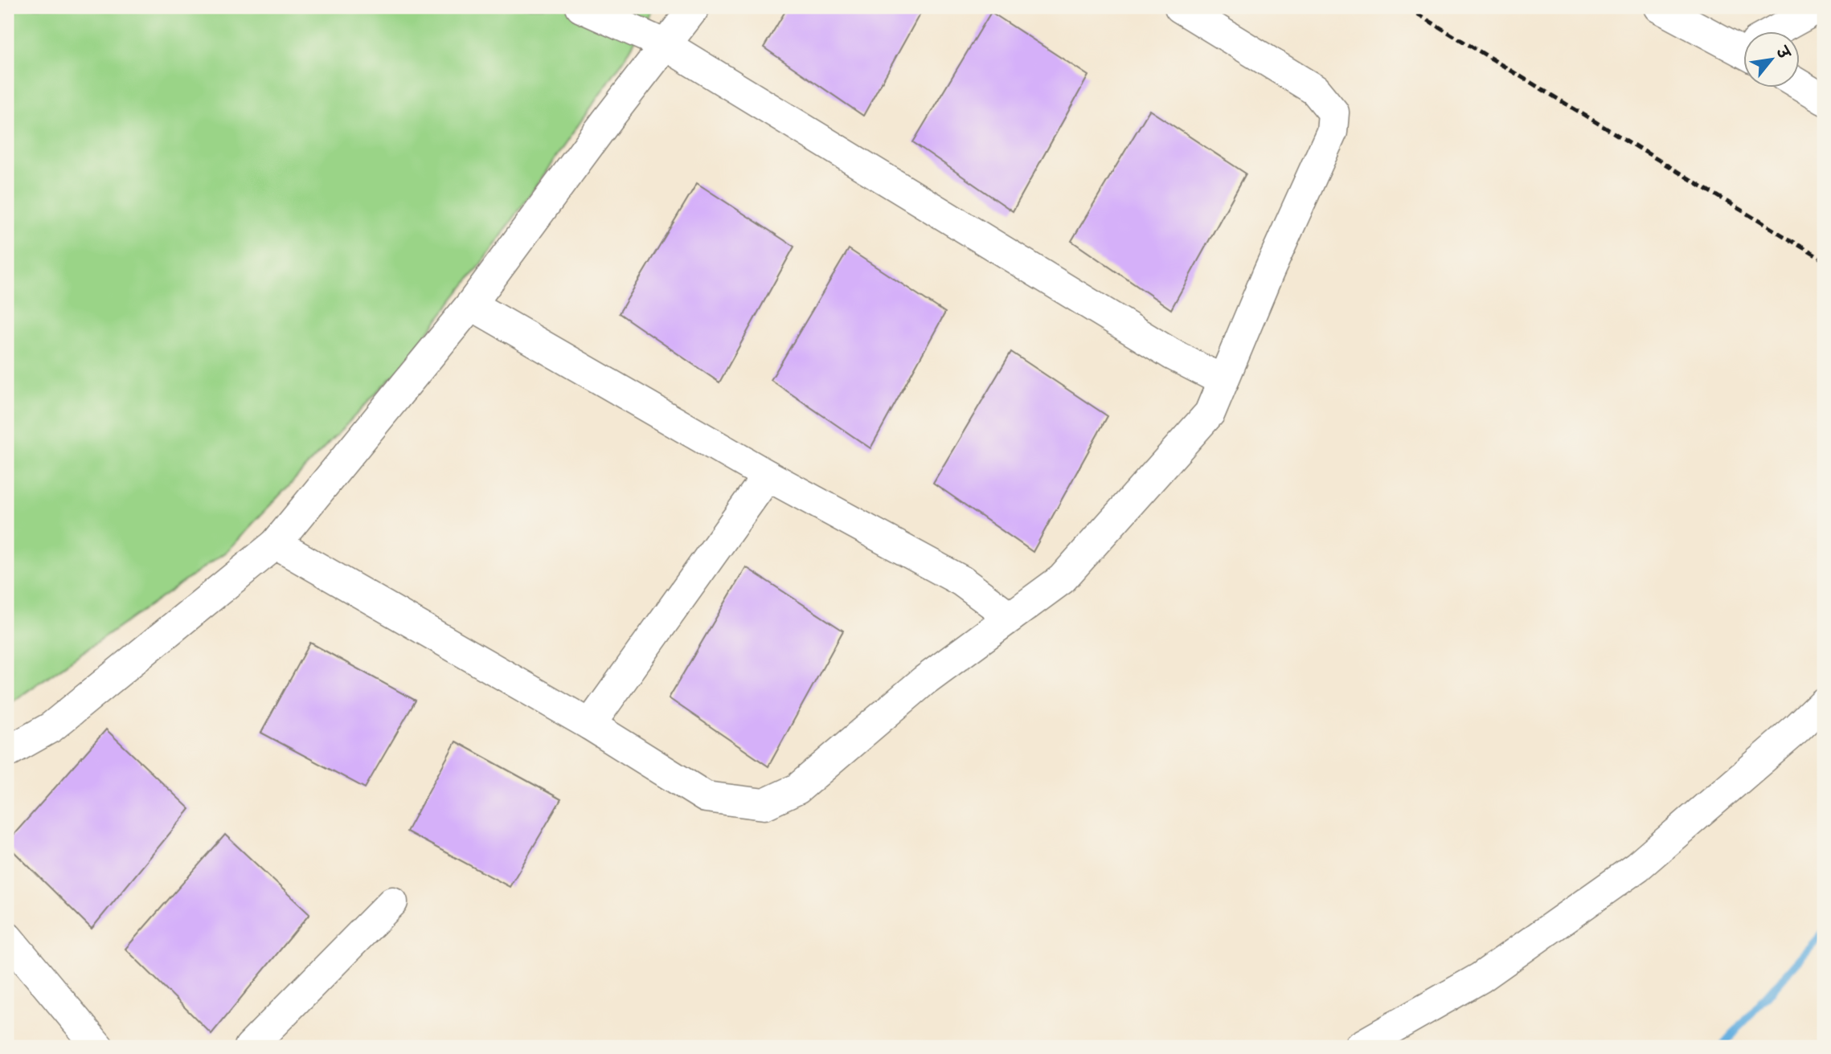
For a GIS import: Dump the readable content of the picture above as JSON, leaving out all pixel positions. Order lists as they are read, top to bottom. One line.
{"north":"top right"}
